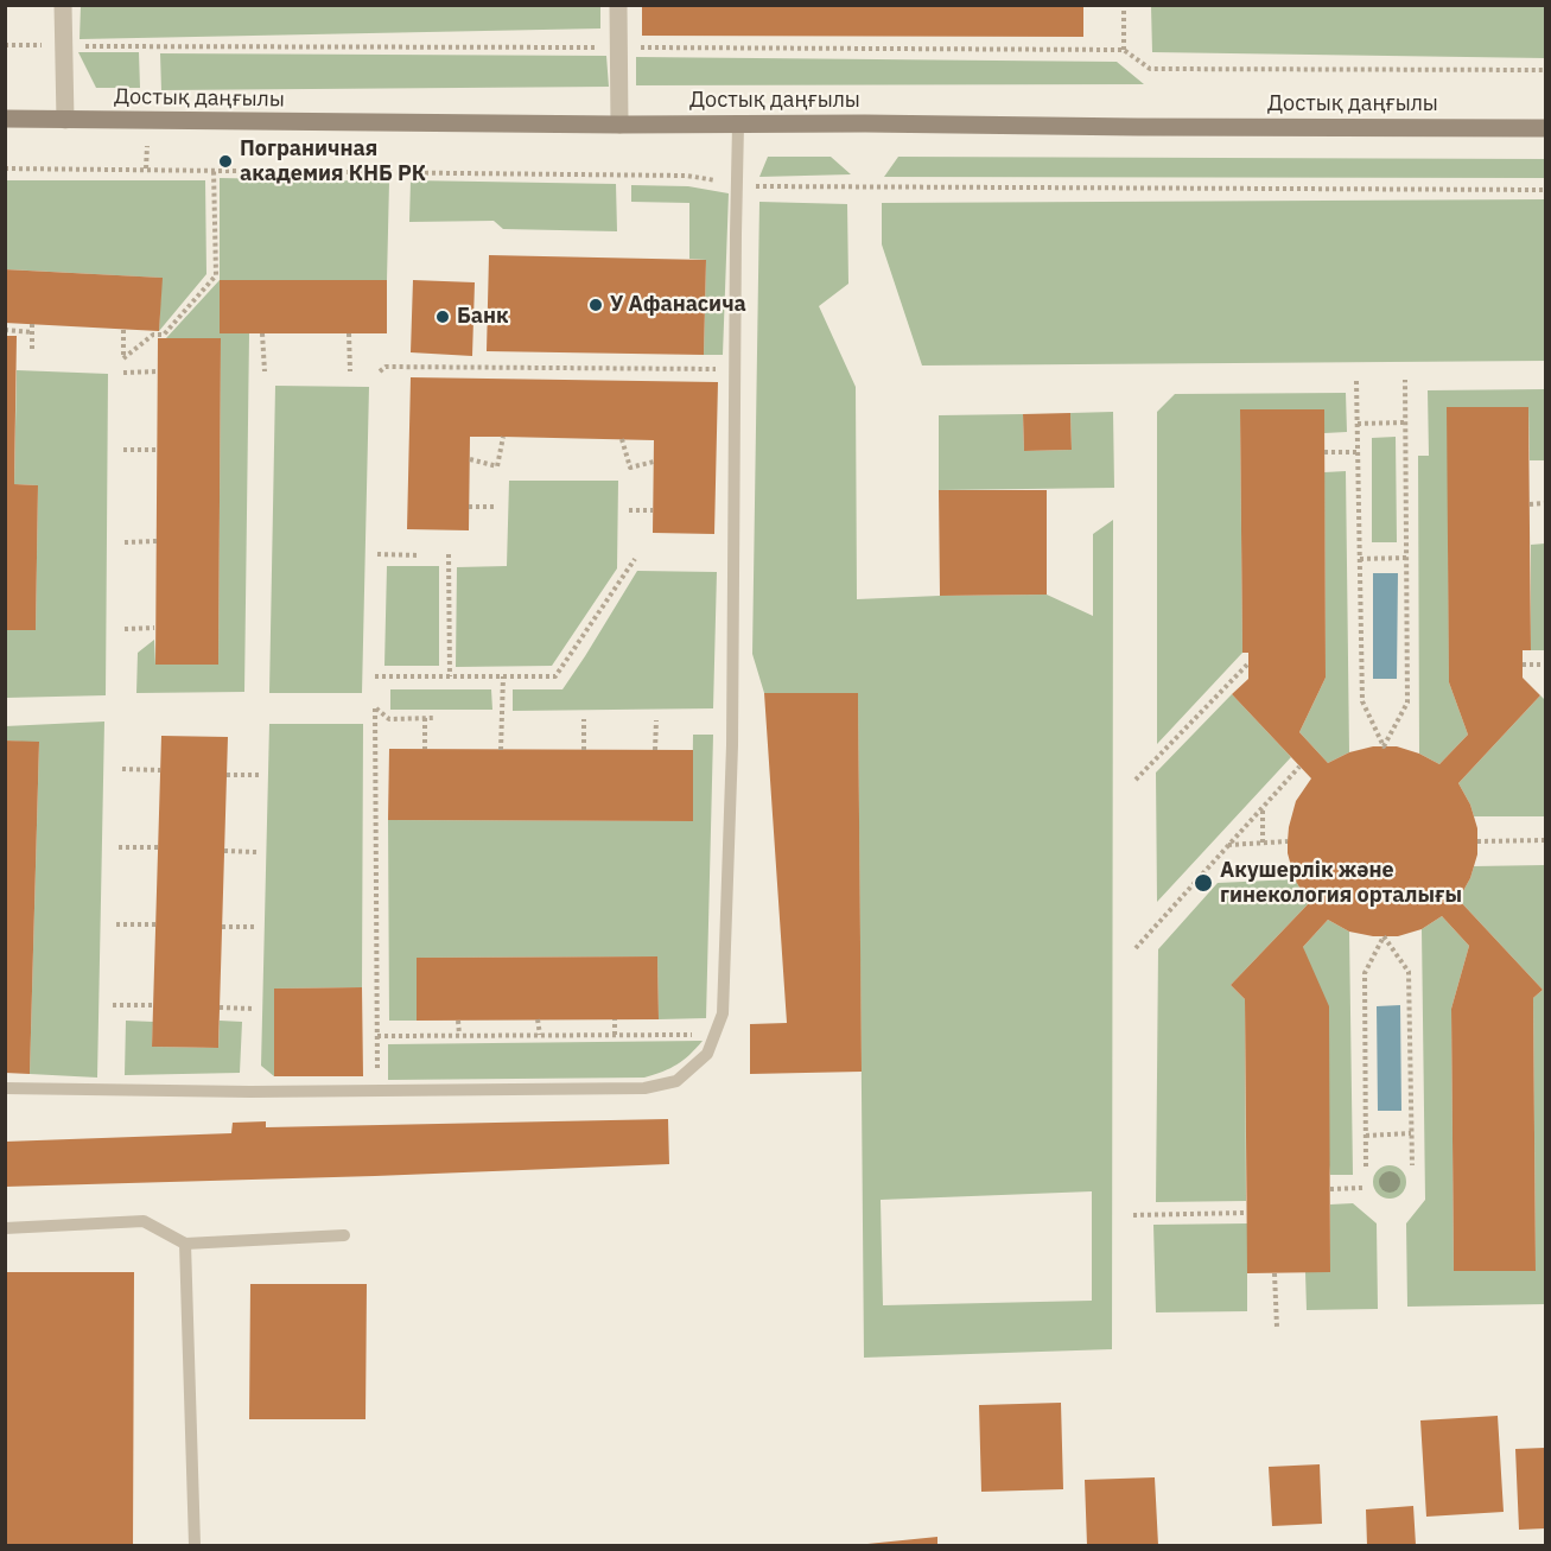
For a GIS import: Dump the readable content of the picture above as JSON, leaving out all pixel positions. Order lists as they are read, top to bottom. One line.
{"streets":{"main road":["Достық даңғылы"]},"places":["Пограничная академия КНБ РК","У Афанасича","Банк","Акушерлік және гинекология орталығы"]}
